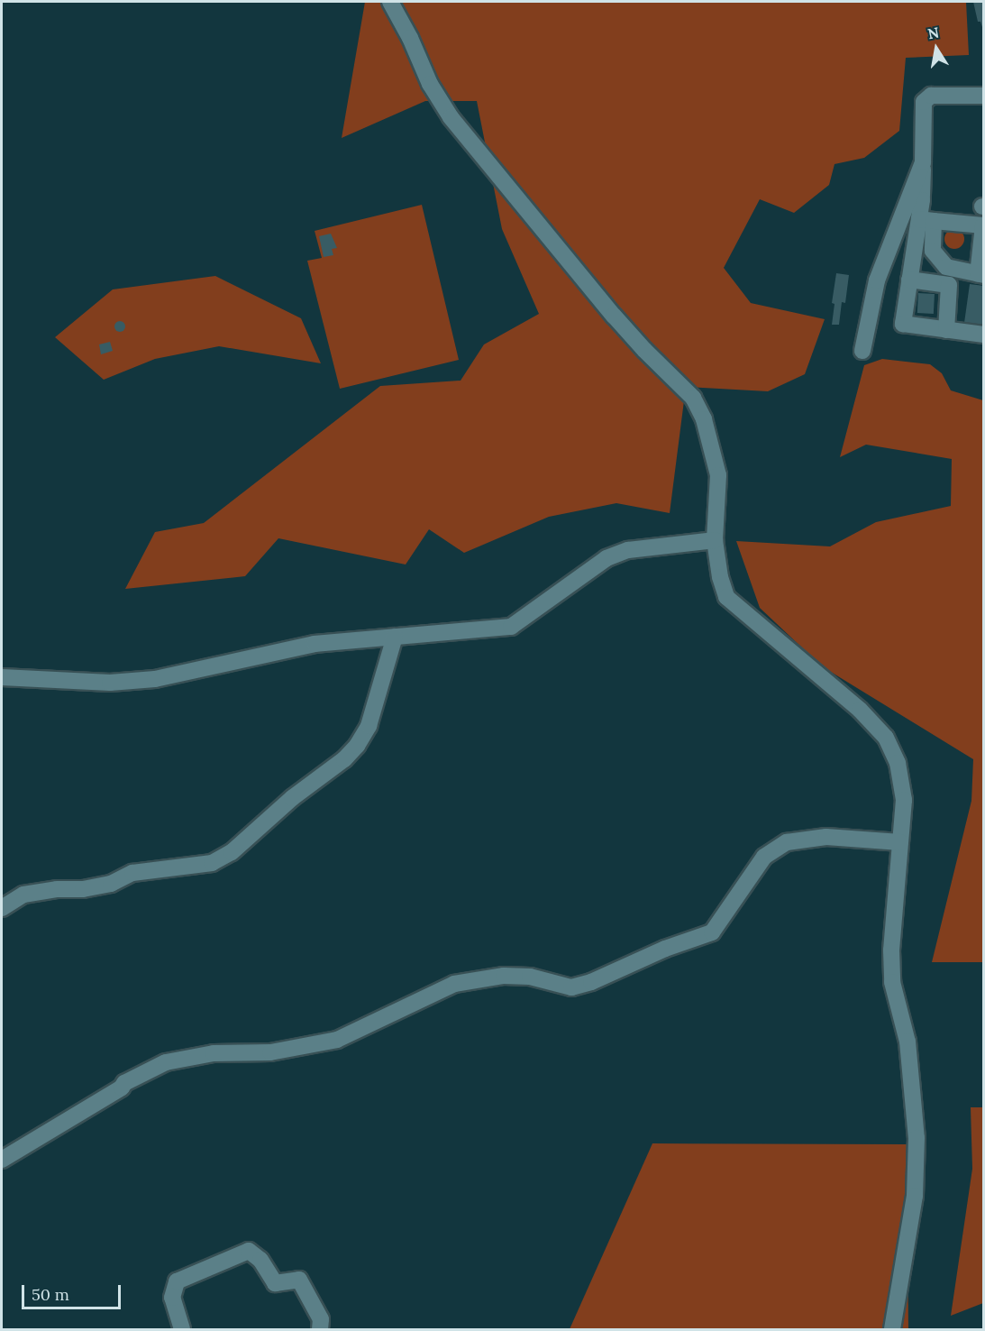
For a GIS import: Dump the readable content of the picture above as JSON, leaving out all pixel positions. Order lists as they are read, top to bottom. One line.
{"scale_bar":"50 m","north":"top"}
